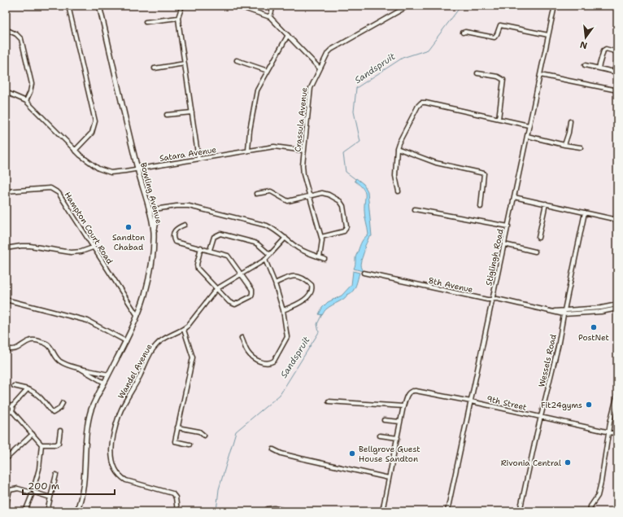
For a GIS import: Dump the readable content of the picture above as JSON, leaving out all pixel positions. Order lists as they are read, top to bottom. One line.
{"streets":{"main road":["Bowling Avenue"],"street":["Crassula Avenue","Satara Avenue","Hampton Court Road","Stiglingh Road","8th Avenue","Wessels Road","Wandel Avenue","9th Street"]},"crossings":[["Crassula Avenue","Satara Avenue"],["Satara Avenue","Bowling Avenue"],["Bowling Avenue","Hampton Court Road"],["Stiglingh Road","8th Avenue"],["Stiglingh Road","9th Street"],["8th Avenue","Wessels Road"],["Wessels Road","9th Street"]],"water":["Sandspruit"],"places":["Sandton Chabad","PostNet","Fit24gyms","Bellgrove Guest House Sandton","Rivonia Central"],"scale_bar":"200 m","north":"bottom"}
